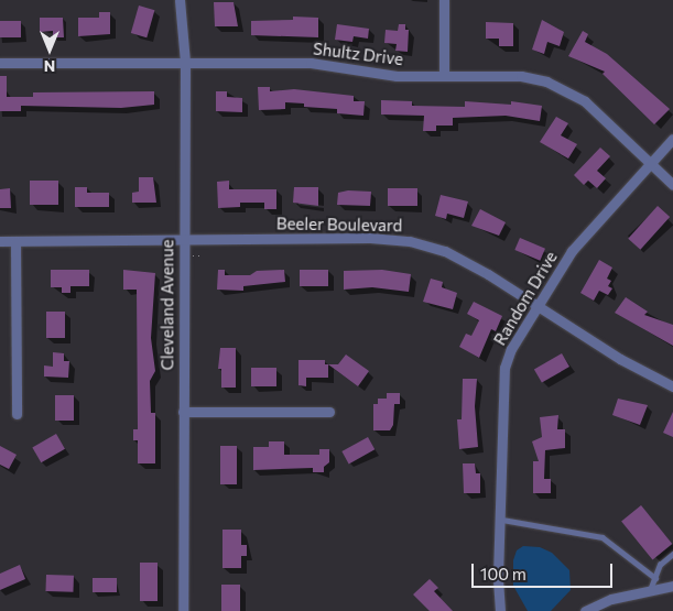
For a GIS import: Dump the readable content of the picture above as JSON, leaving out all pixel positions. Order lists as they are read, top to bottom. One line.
{"streets":{"street":["Shultz Drive","Beeler Boulevard","Random Drive","Cleveland Avenue"]},"crossings":[["Shultz Drive","Random Drive"],["Shultz Drive","Cleveland Avenue"],["Beeler Boulevard","Random Drive"],["Beeler Boulevard","Cleveland Avenue"]],"scale_bar":"100 m","north":"bottom"}
